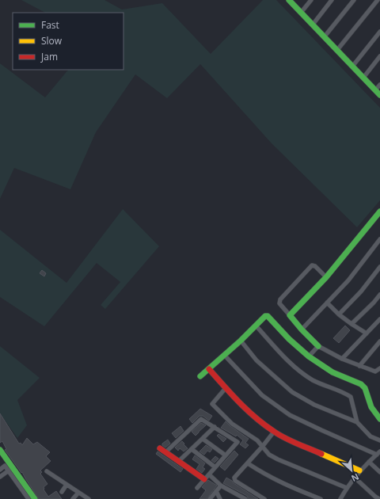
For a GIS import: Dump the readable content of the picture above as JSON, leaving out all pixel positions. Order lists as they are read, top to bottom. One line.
{"legend":["Fast","Slow","Jam"],"north":"bottom right"}
